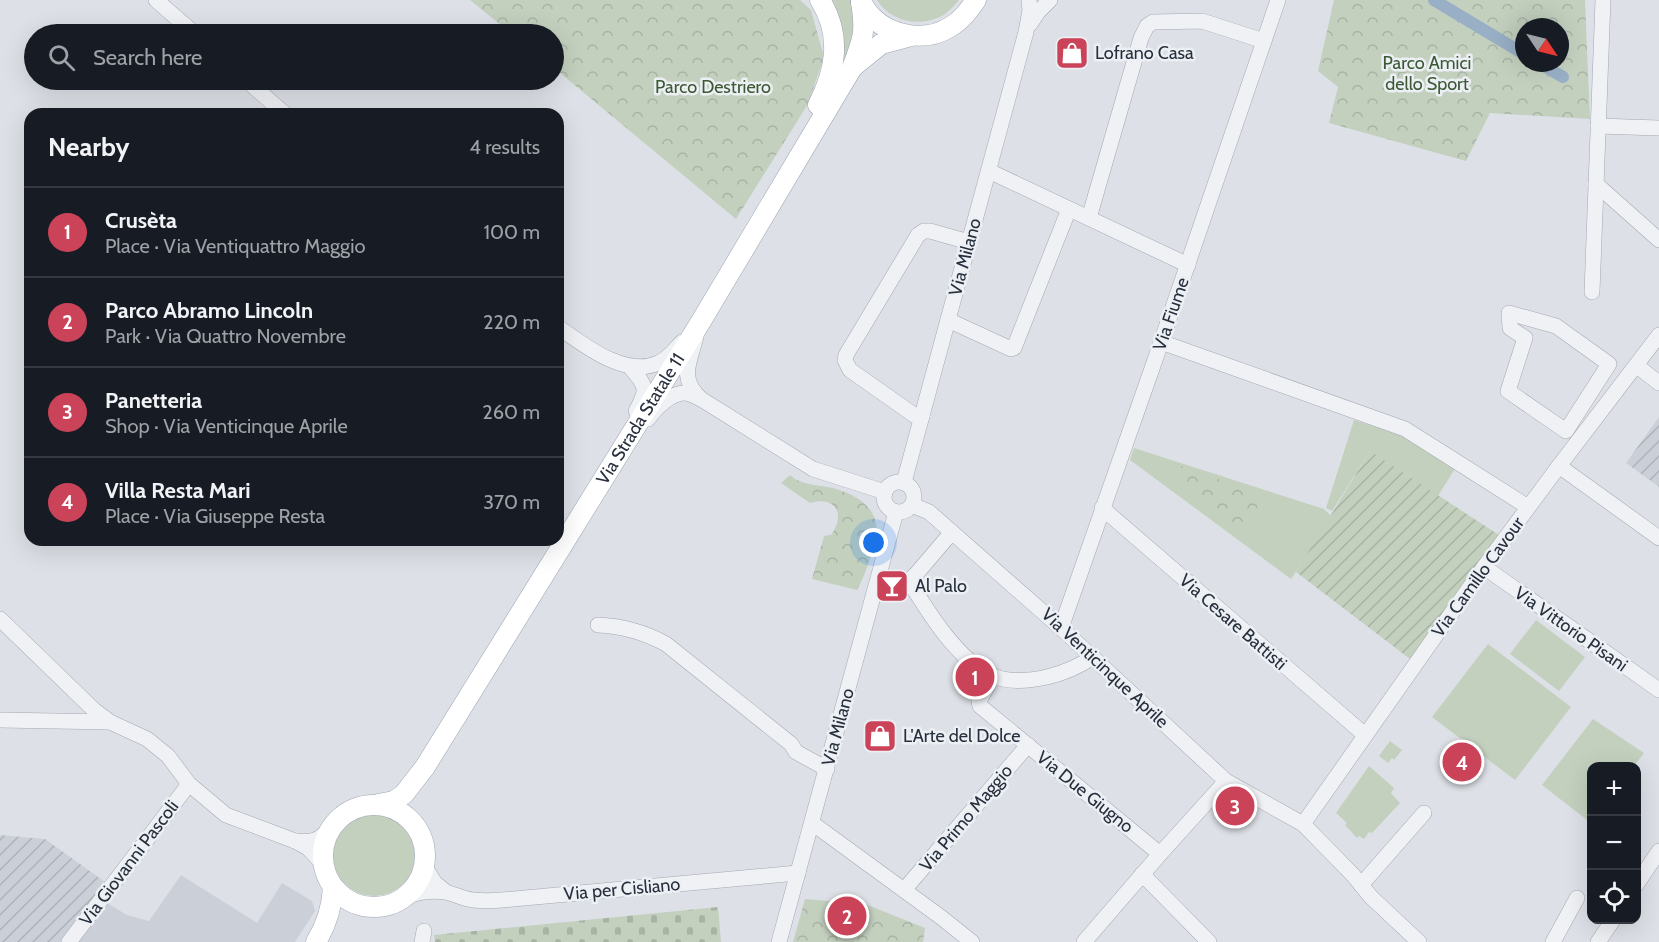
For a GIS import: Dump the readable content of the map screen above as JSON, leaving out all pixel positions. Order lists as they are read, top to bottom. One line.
{"streets":{"main road":["Via Strada Statale 11"],"street":["Via Milano","Via Fiume","Via Camillo Cavour","Via Cesare Battisti","Via Vittorio Pisani","Via Venticinque Aprile","Via Due Giugno","Via Primo Maggio","Via Giovanni Pascoli","Via per Cisliano"]},"crossings":[["Via Milano","Via Venticinque Aprile"],["Via Milano","Via per Cisliano"],["Via Fiume","Via Cesare Battisti"],["Via Fiume","Via Venticinque Aprile"],["Via Strada Statale 11","Via per Cisliano"],["Via Camillo Cavour","Via Cesare Battisti"],["Via Camillo Cavour","Via Vittorio Pisani"],["Via Camillo Cavour","Via Venticinque Aprile"],["Via Due Giugno","Via Primo Maggio"]],"parks":["Parco Amici dello Sport","Parco Destriero"],"places":{"shop":["Lofrano Casa","L'Arte del Dolce"],"bar":["Al Palo"]},"north":"bottom right","page":{"search":"Search here","heading":["Nearby","4 results"],"list":[{"mark":"1","name":"Crusèta","note":"Place · Via Ventiquattro Maggio","value":"100 m"},{"mark":"2","name":"Parco Abramo Lincoln","note":"Park · Via Quattro Novembre","value":"220 m"},{"mark":"3","name":"Panetteria","note":"Shop · Via Venticinque Aprile","value":"260 m"},{"mark":"4","name":"Villa Resta Mari","note":"Place · Via Giuseppe Resta","value":"370 m"}],"pins":["1","4","3","2"],"map_buttons":["+","−"]}}
